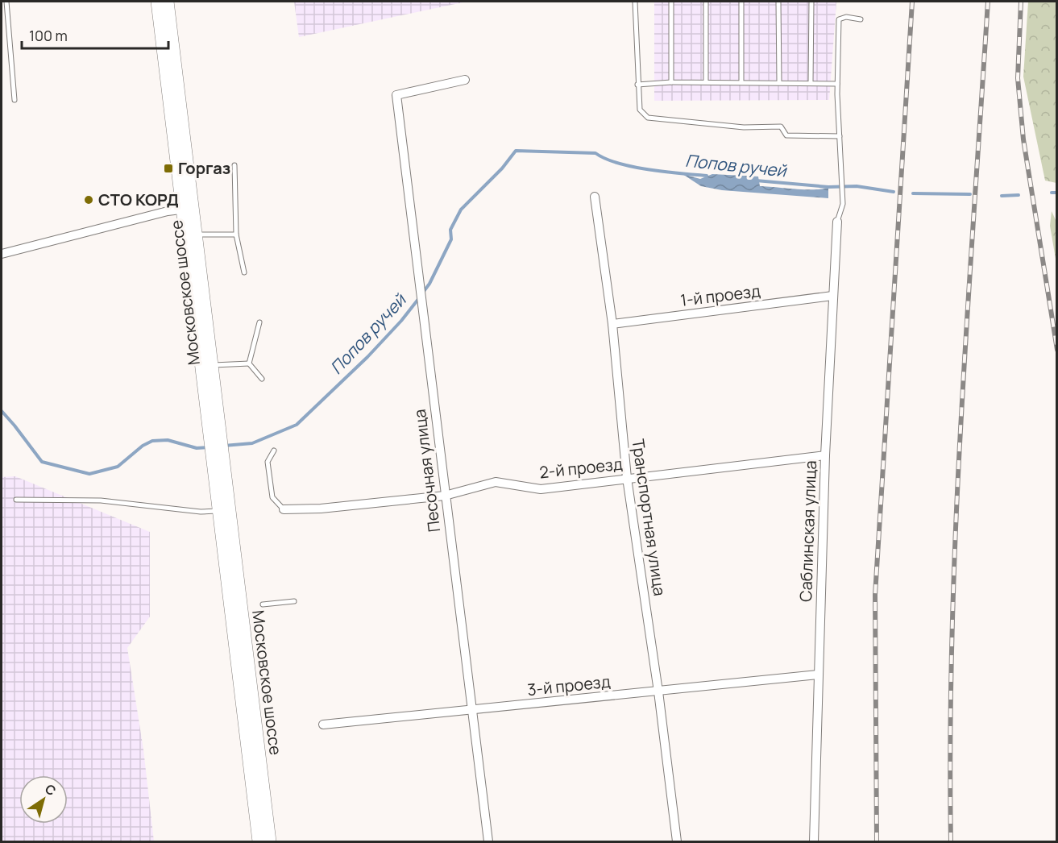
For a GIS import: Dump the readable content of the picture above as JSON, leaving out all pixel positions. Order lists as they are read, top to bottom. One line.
{"streets":{"main road":["Московское шоссе"],"street":["1-й проезд","2-й проезд","Песочная улица","Транспортная улица","Саблинская улица","3-й проезд"]},"crossings":[["1-й проезд","Транспортная улица"],["1-й проезд","Саблинская улица"],["2-й проезд","Песочная улица"],["2-й проезд","Транспортная улица"],["2-й проезд","Саблинская улица"],["Песочная улица","3-й проезд"],["Транспортная улица","3-й проезд"],["Саблинская улица","3-й проезд"]],"water":["Попов ручей"],"places":{"transit":["Горгаз"],"other":["СТО КОРД"]},"scale_bar":"100 m","north":"top right"}
